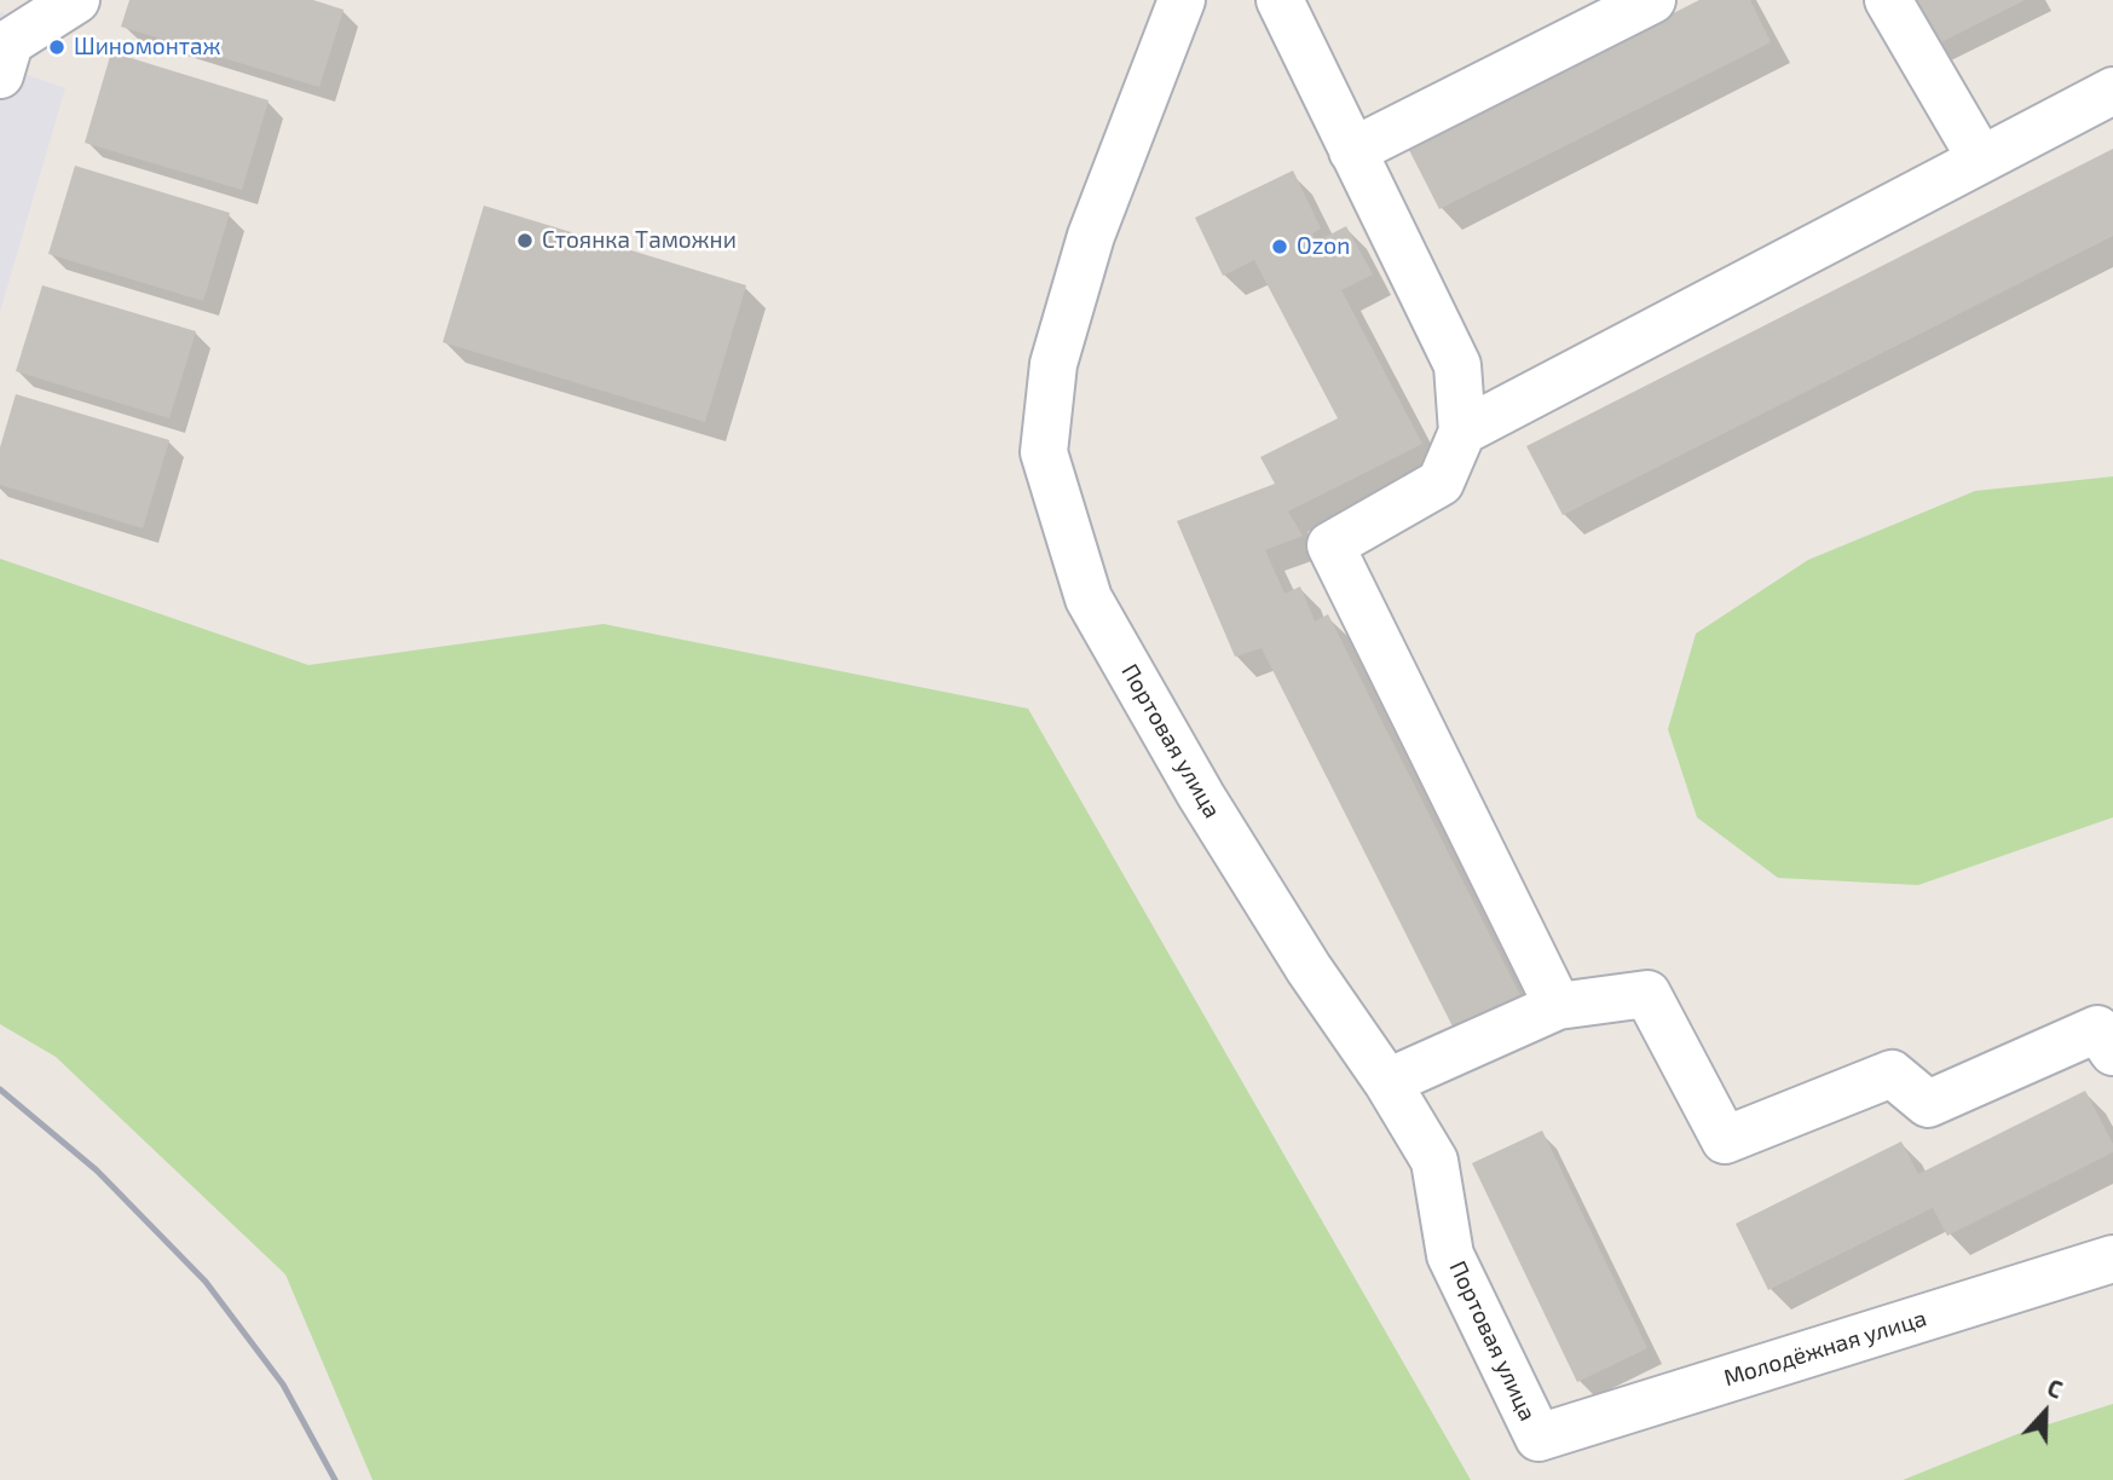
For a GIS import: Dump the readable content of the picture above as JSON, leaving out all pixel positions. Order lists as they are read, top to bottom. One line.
{"streets":{"street":["Портовая улица","Молодёжная улица"]},"crossings":[["Портовая улица","Молодёжная улица"]],"places":["Шиномонтаж","Стоянка Таможни","Ozon"],"north":"top"}
